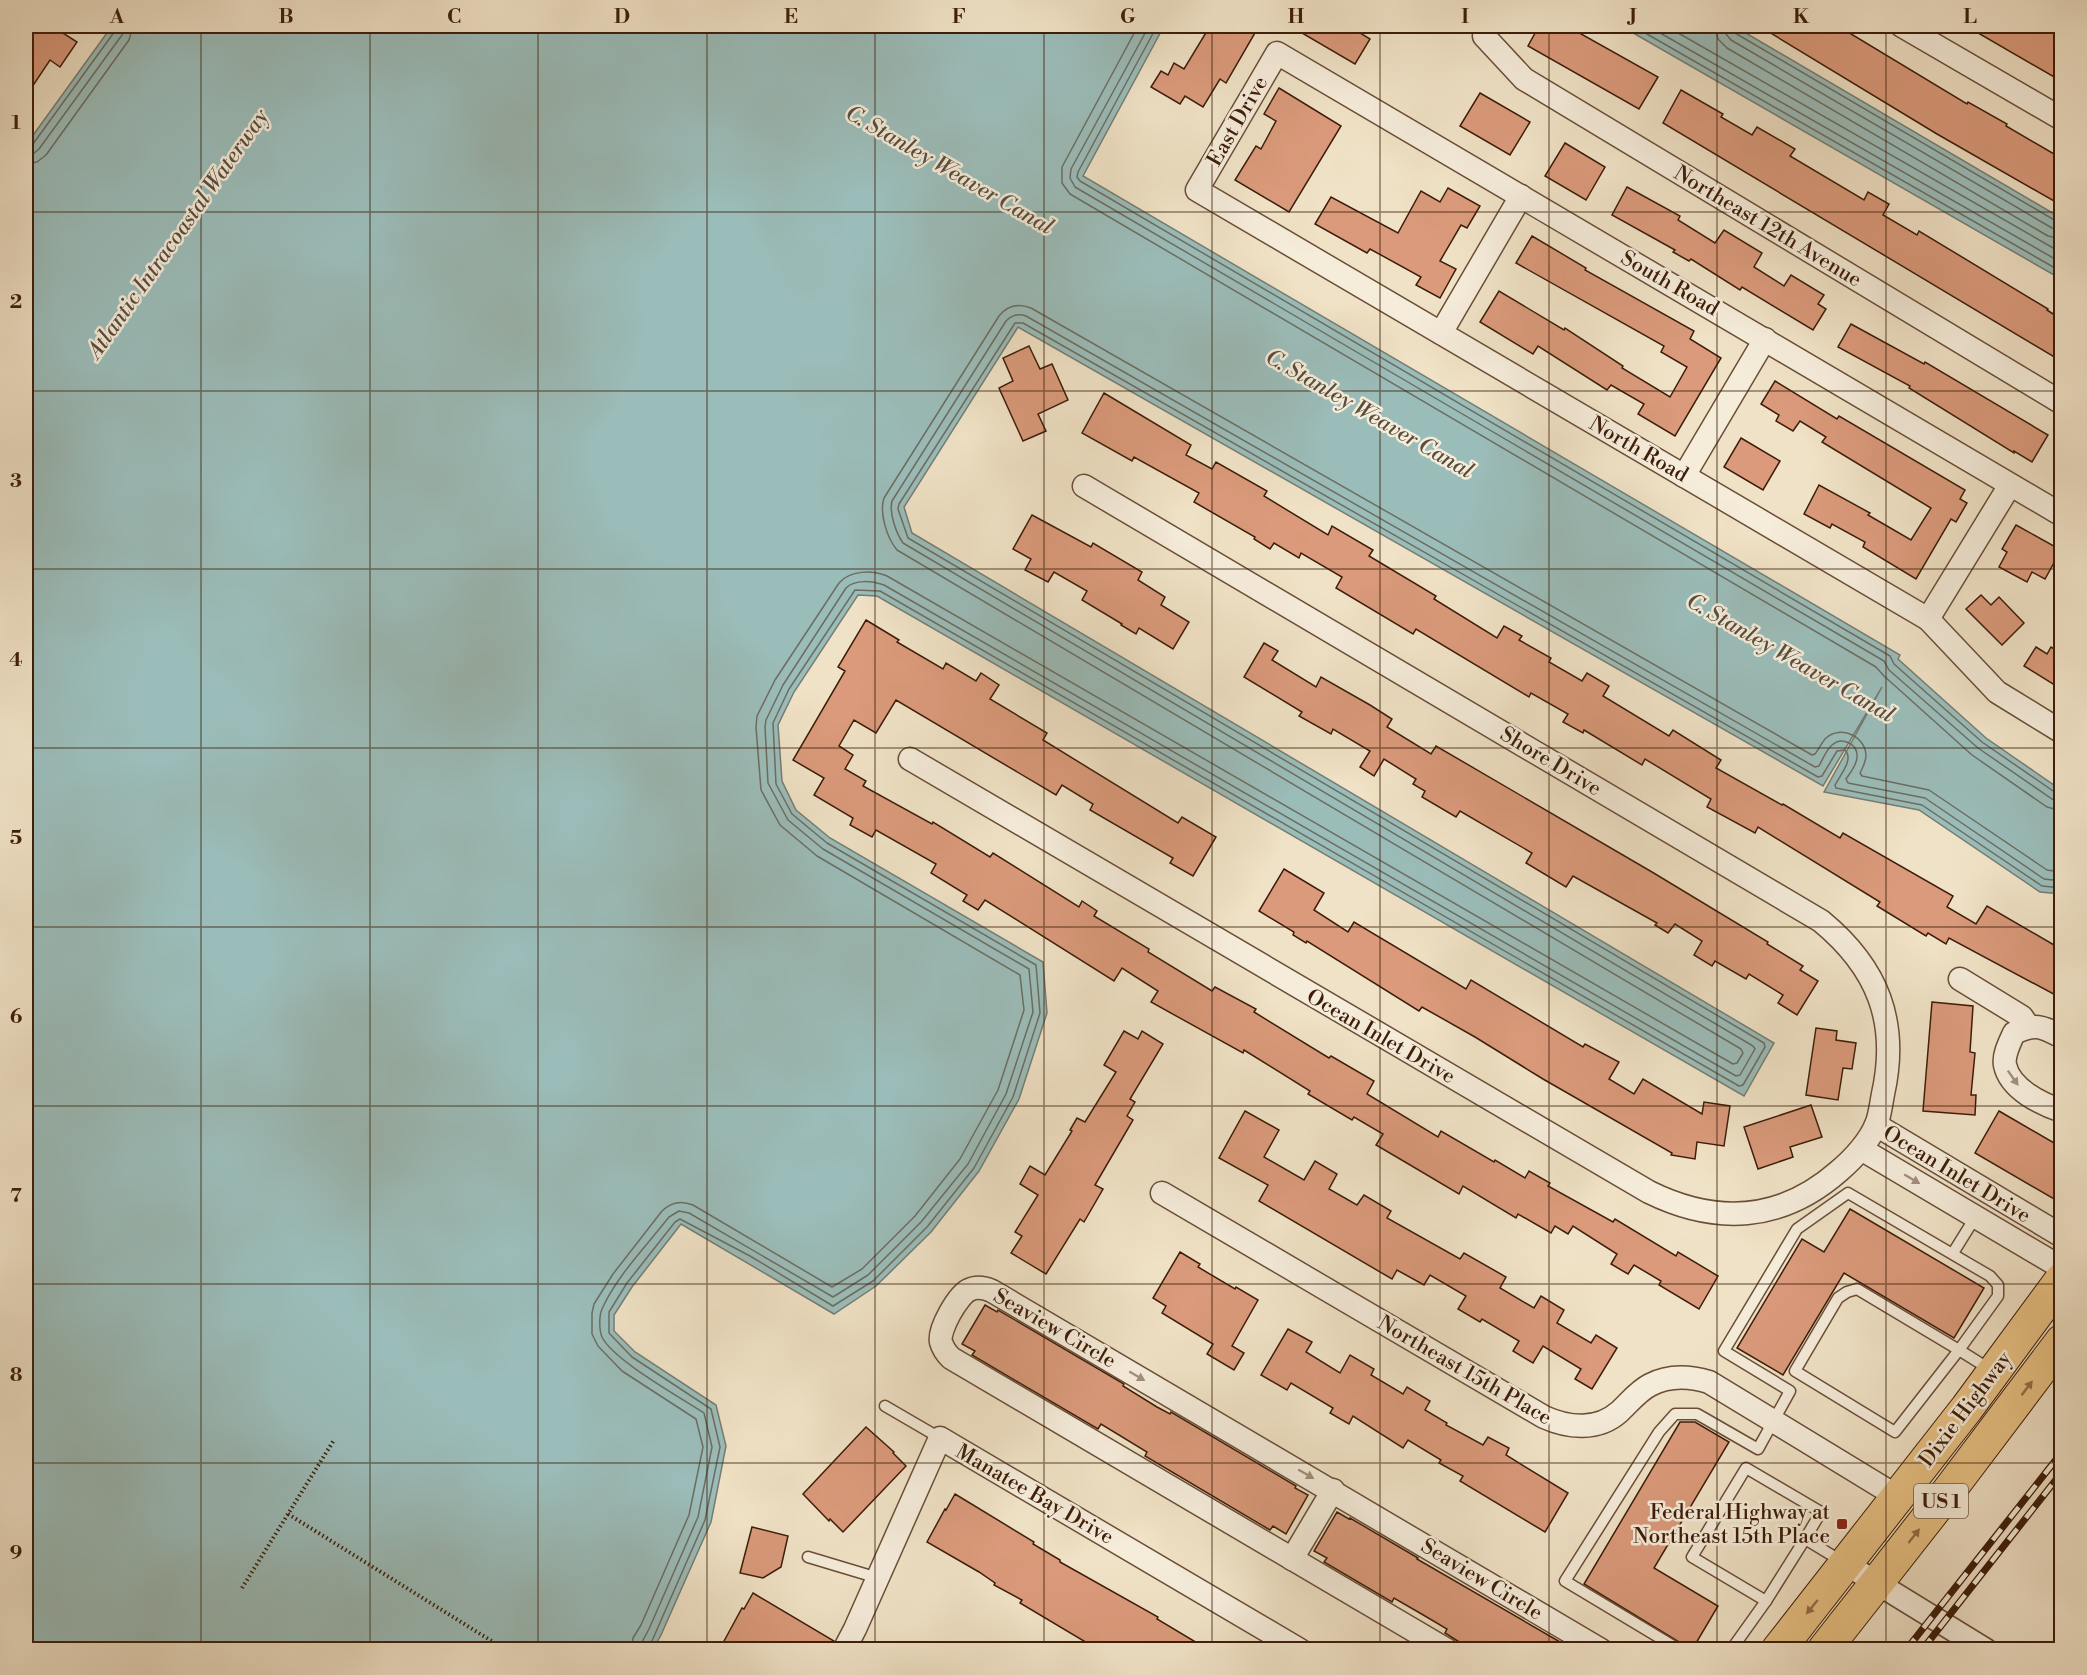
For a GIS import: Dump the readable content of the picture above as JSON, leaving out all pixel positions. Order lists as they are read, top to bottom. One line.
{"streets":{"main road":["Dixie Highway","US 1"],"street":["East Drive","Northeast 12th Avenue","South Road","North Road","Shore Drive","Ocean Inlet Drive","Seaview Circle","Northeast 15th Place","Manatee Bay Drive"]},"crossings":[["East Drive","South Road"],["East Drive","North Road"],["Shore Drive","Ocean Inlet Drive"],["Northeast 15th Place","Dixie Highway"]],"water":["C. Stanley Weaver Canal","Atlantic Intracoastal Waterway"],"places":{"transit":["Federal Highway at Northeast 15th Place"]},"grid":{"columns":["A","B","C","D","E","F","G","H","I","J","K","L"],"rows":["1","2","3","4","5","6","7","8","9"]}}
